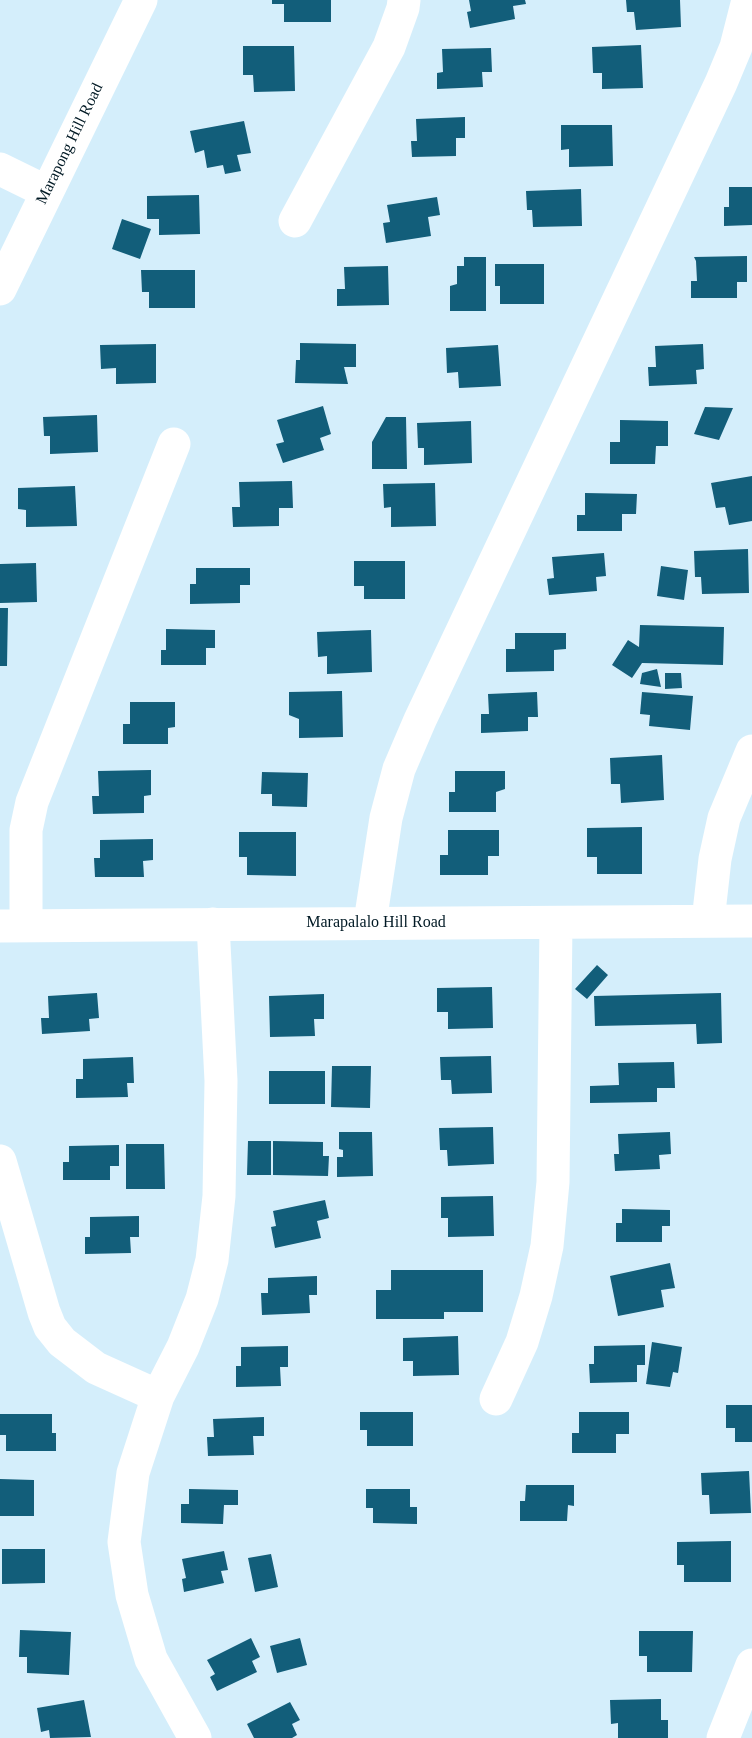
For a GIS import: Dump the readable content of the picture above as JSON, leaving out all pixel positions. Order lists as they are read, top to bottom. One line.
{"streets":{"street":["Marapong Hill Road","Marapalalo Hill Road"]}}
